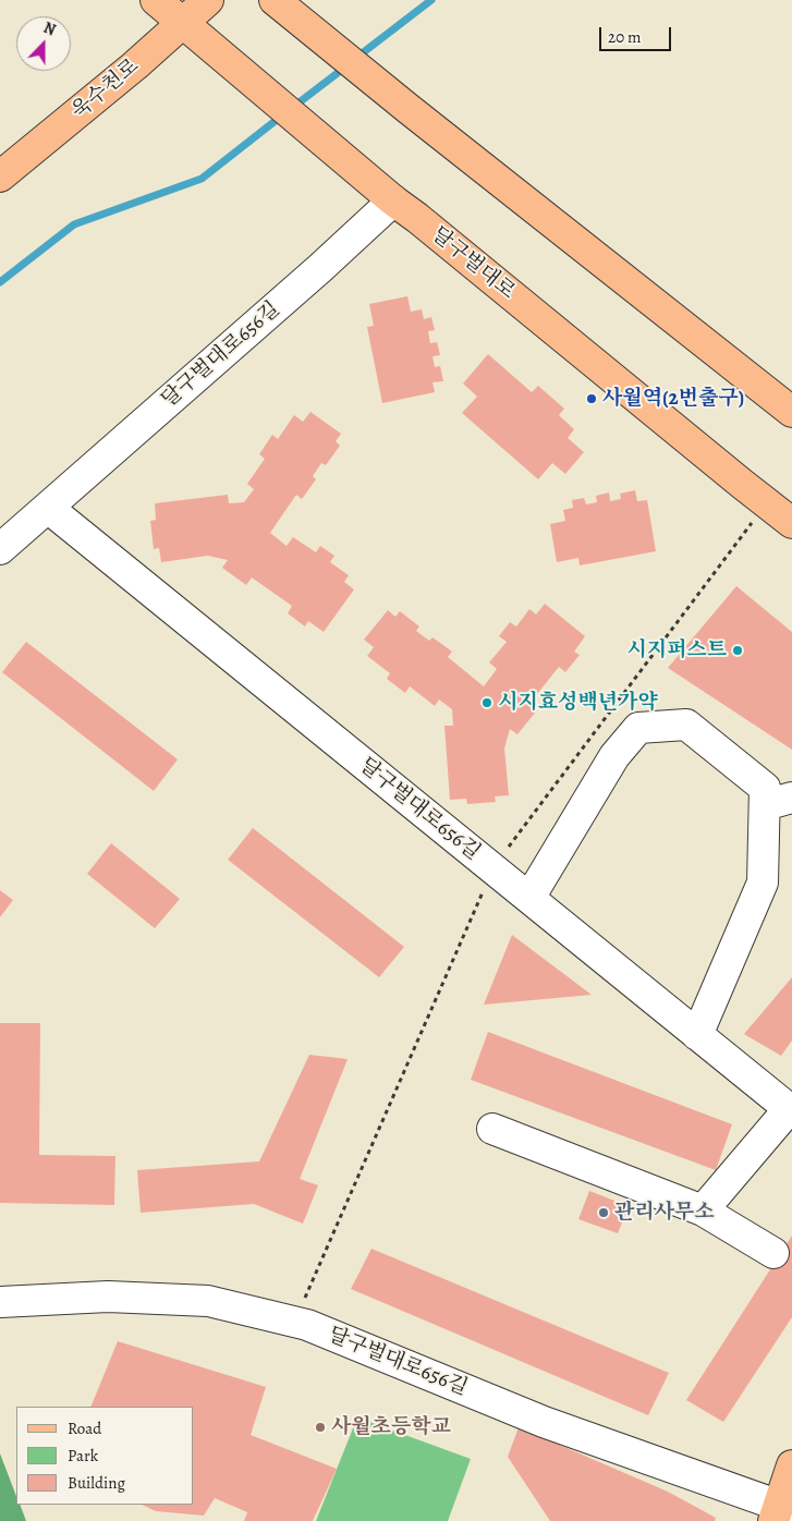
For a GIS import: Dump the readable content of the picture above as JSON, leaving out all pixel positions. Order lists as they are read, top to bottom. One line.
{"streets":{"main road":["욱수천로","달구벌대로"],"street":["달구벌대로656길"]},"crossings":[["욱수천로","달구벌대로"],["달구벌대로","달구벌대로656길"]],"places":["사월역(2번출구)","시지퍼스트","시지효성백년가약","관리사무소","사월초등학교"],"legend":["Road","Park","Building"],"scale_bar":"20 m","north":"top"}
